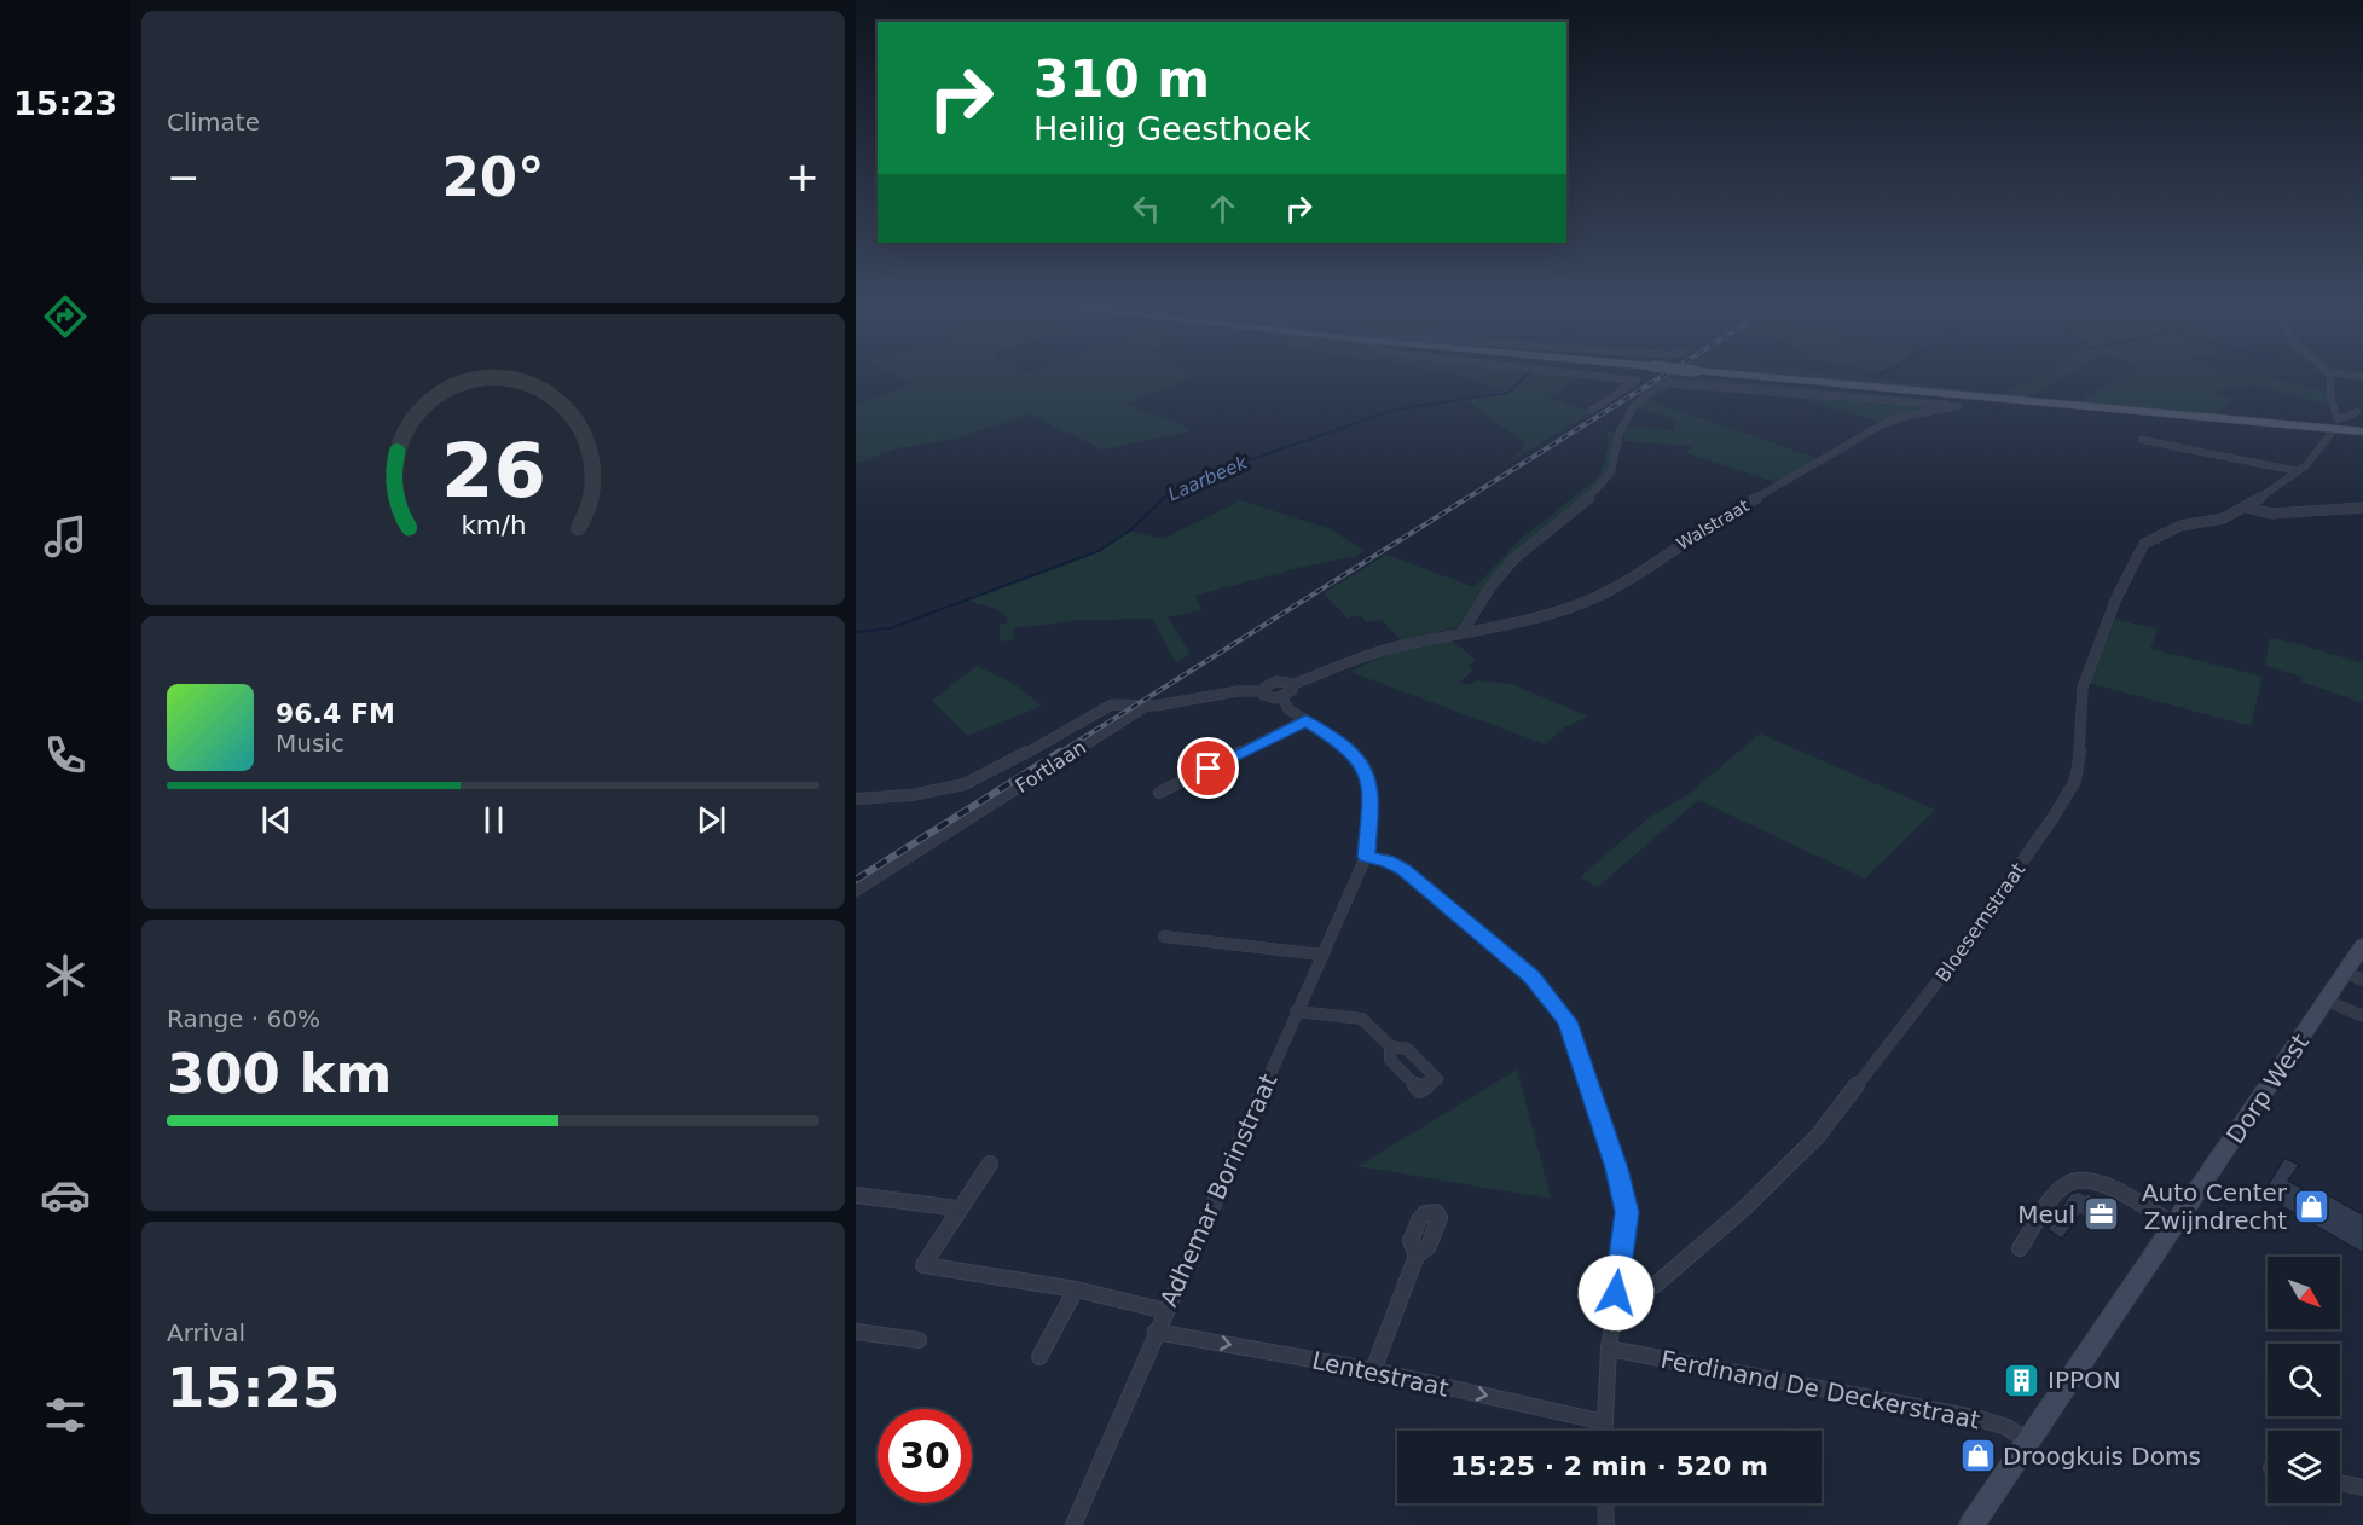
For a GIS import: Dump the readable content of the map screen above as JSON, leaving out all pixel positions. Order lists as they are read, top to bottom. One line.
{"streets":{"main road":["Dorp West"],"street":["Walstraat","Fortlaan","Bloesemstraat","Adhemar Borinstraat","Lentestraat","Ferdinand De Deckerstraat"]},"crossings":[["Walstraat","Fortlaan"],["Dorp West","Ferdinand De Deckerstraat"],["Adhemar Borinstraat","Lentestraat"]],"one_way":["Lentestraat"],"water":["Laarbeek"],"places":{"shop":["Auto Center Zwijndrecht","Droogkuis Doms"],"office":["Meul"],"building":["IPPON"]},"north":"bottom right","page":{"tabs":"15:23","tile":["Climate",["Range · 60%","300 km"],["Arrival","15:25"]],"turn":["310 m","Heilig Geesthoek"],"heat":["−","20°","+"],"song":["96.4 FM","Music"],"limit":"30","trip":"15:25 · 2 min · 520 m","gauge":["26","km/h"]}}
